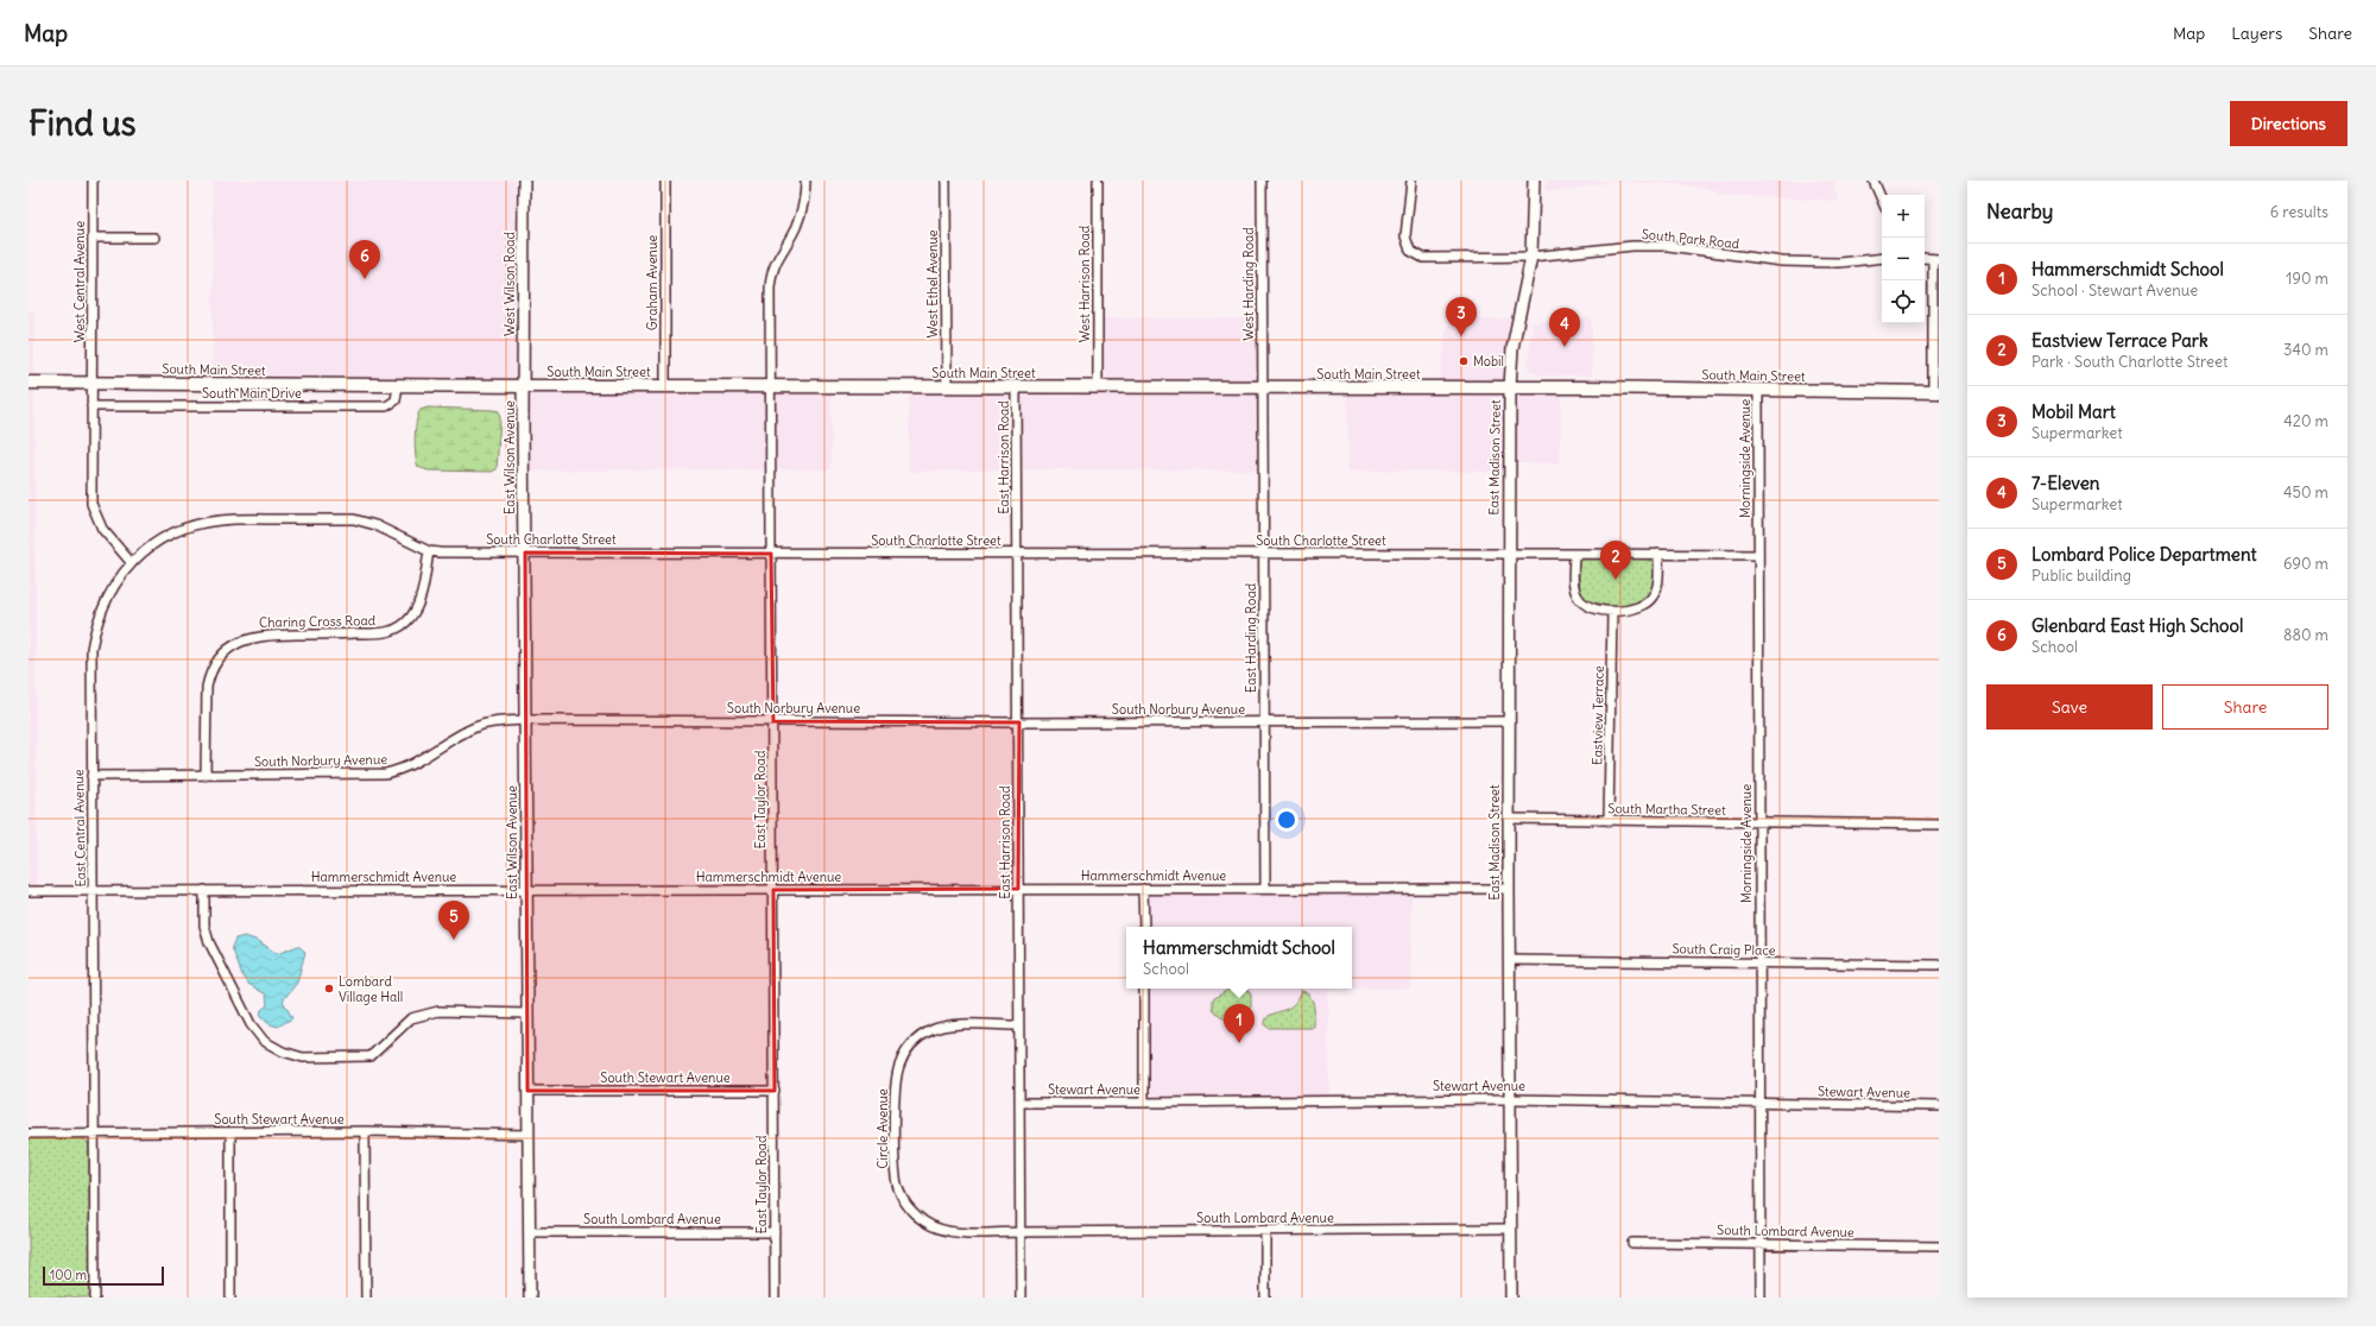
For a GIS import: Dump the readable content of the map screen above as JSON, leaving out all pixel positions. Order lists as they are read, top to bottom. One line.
{"streets":{"main road":["South Main Street"],"street":["South Park Road","West Central Avenue","Graham Avenue","West Wilson Road","West Ethel Avenue","West Harrison Road","West Harding Road","South Main Drive","East Wilson Avenue","East Harrison Road","East Madison Street","Morningside Avenue","South Charlotte Street","Charing Cross Road","East Harding Road","South Norbury Avenue","Eastview Terrace","East Taylor Road","South Martha Street","East Central Avenue","Hammerschmidt Avenue","South Craig Place","South Stewart Avenue","Stewart Avenue","Circle Avenue","South Lombard Avenue"]},"crossings":[["South Park Road","East Madison Street"],["West Central Avenue","South Main Street"],["Graham Avenue","South Main Street"],["West Wilson Road","South Main Street"],["West Wilson Road","East Wilson Avenue"],["West Ethel Avenue","South Main Street"],["West Harrison Road","South Main Street"],["West Harding Road","South Main Street"],["West Harding Road","East Harding Road"],["South Main Street","South Main Drive"],["South Main Street","East Wilson Avenue"],["South Main Street","East Harrison Road"],["South Main Street","East Madison Street"],["South Main Street","Morningside Avenue"],["South Main Street","East Harding Road"],["South Main Street","East Taylor Road"],["East Wilson Avenue","South Charlotte Street"],["East Wilson Avenue","South Norbury Avenue"],["East Wilson Avenue","Hammerschmidt Avenue"],["East Wilson Avenue","South Stewart Avenue"],["East Wilson Avenue","South Lombard Avenue"],["East Harrison Road","South Charlotte Street"],["East Harrison Road","South Norbury Avenue"],["East Harrison Road","Hammerschmidt Avenue"],["East Harrison Road","Stewart Avenue"],["East Harrison Road","Circle Avenue"],["East Harrison Road","South Lombard Avenue"],["East Madison Street","South Charlotte Street"],["East Madison Street","South Norbury Avenue"],["East Madison Street","South Martha Street"],["East Madison Street","Hammerschmidt Avenue"],["East Madison Street","South Craig Place"],["East Madison Street","Stewart Avenue"],["East Madison Street","South Lombard Avenue"],["Morningside Avenue","South Charlotte Street"],["Morningside Avenue","South Martha Street"],["Morningside Avenue","South Craig Place"],["Morningside Avenue","Stewart Avenue"],["Morningside Avenue","South Lombard Avenue"],["South Charlotte Street","Charing Cross Road"],["South Charlotte Street","East Harding Road"],["South Charlotte Street","East Taylor Road"],["South Charlotte Street","East Central Avenue"],["Charing Cross Road","South Norbury Avenue"],["East Harding Road","South Norbury Avenue"],["East Harding Road","Hammerschmidt Avenue"],["South Norbury Avenue","East Taylor Road"],["South Norbury Avenue","East Central Avenue"],["Eastview Terrace","South Martha Street"],["East Taylor Road","Hammerschmidt Avenue"],["East Taylor Road","South Stewart Avenue"],["East Taylor Road","South Lombard Avenue"],["East Central Avenue","Hammerschmidt Avenue"],["East Central Avenue","South Stewart Avenue"],["Circle Avenue","South Lombard Avenue"]],"places":["Mobil","Lombard Village Hall"],"scale_bar":"100 m","page":{"header":"Map","nav":["Map","Layers","Share"],"buttons":["Directions",["Save","Share"]],"title":"Find us","heading":["Nearby","6 results"],"map_buttons":["+","−"],"pins":["6","3","4","2","5","1"],"list":[{"mark":"1","name":"Hammerschmidt School","note":"School · Stewart Avenue","value":"190 m"},{"mark":"2","name":"Eastview Terrace Park","note":"Park · South Charlotte Street","value":"340 m"},{"mark":"3","name":"Mobil Mart","note":"Supermarket","value":"420 m"},{"mark":"4","name":"7-Eleven","note":"Supermarket","value":"450 m"},{"mark":"5","name":"Lombard Police Department","note":"Public building","value":"690 m"},{"mark":"6","name":"Glenbard East High School","note":"School","value":"880 m"}],"popup":["Hammerschmidt School","School"],"scale":"100 m"}}
